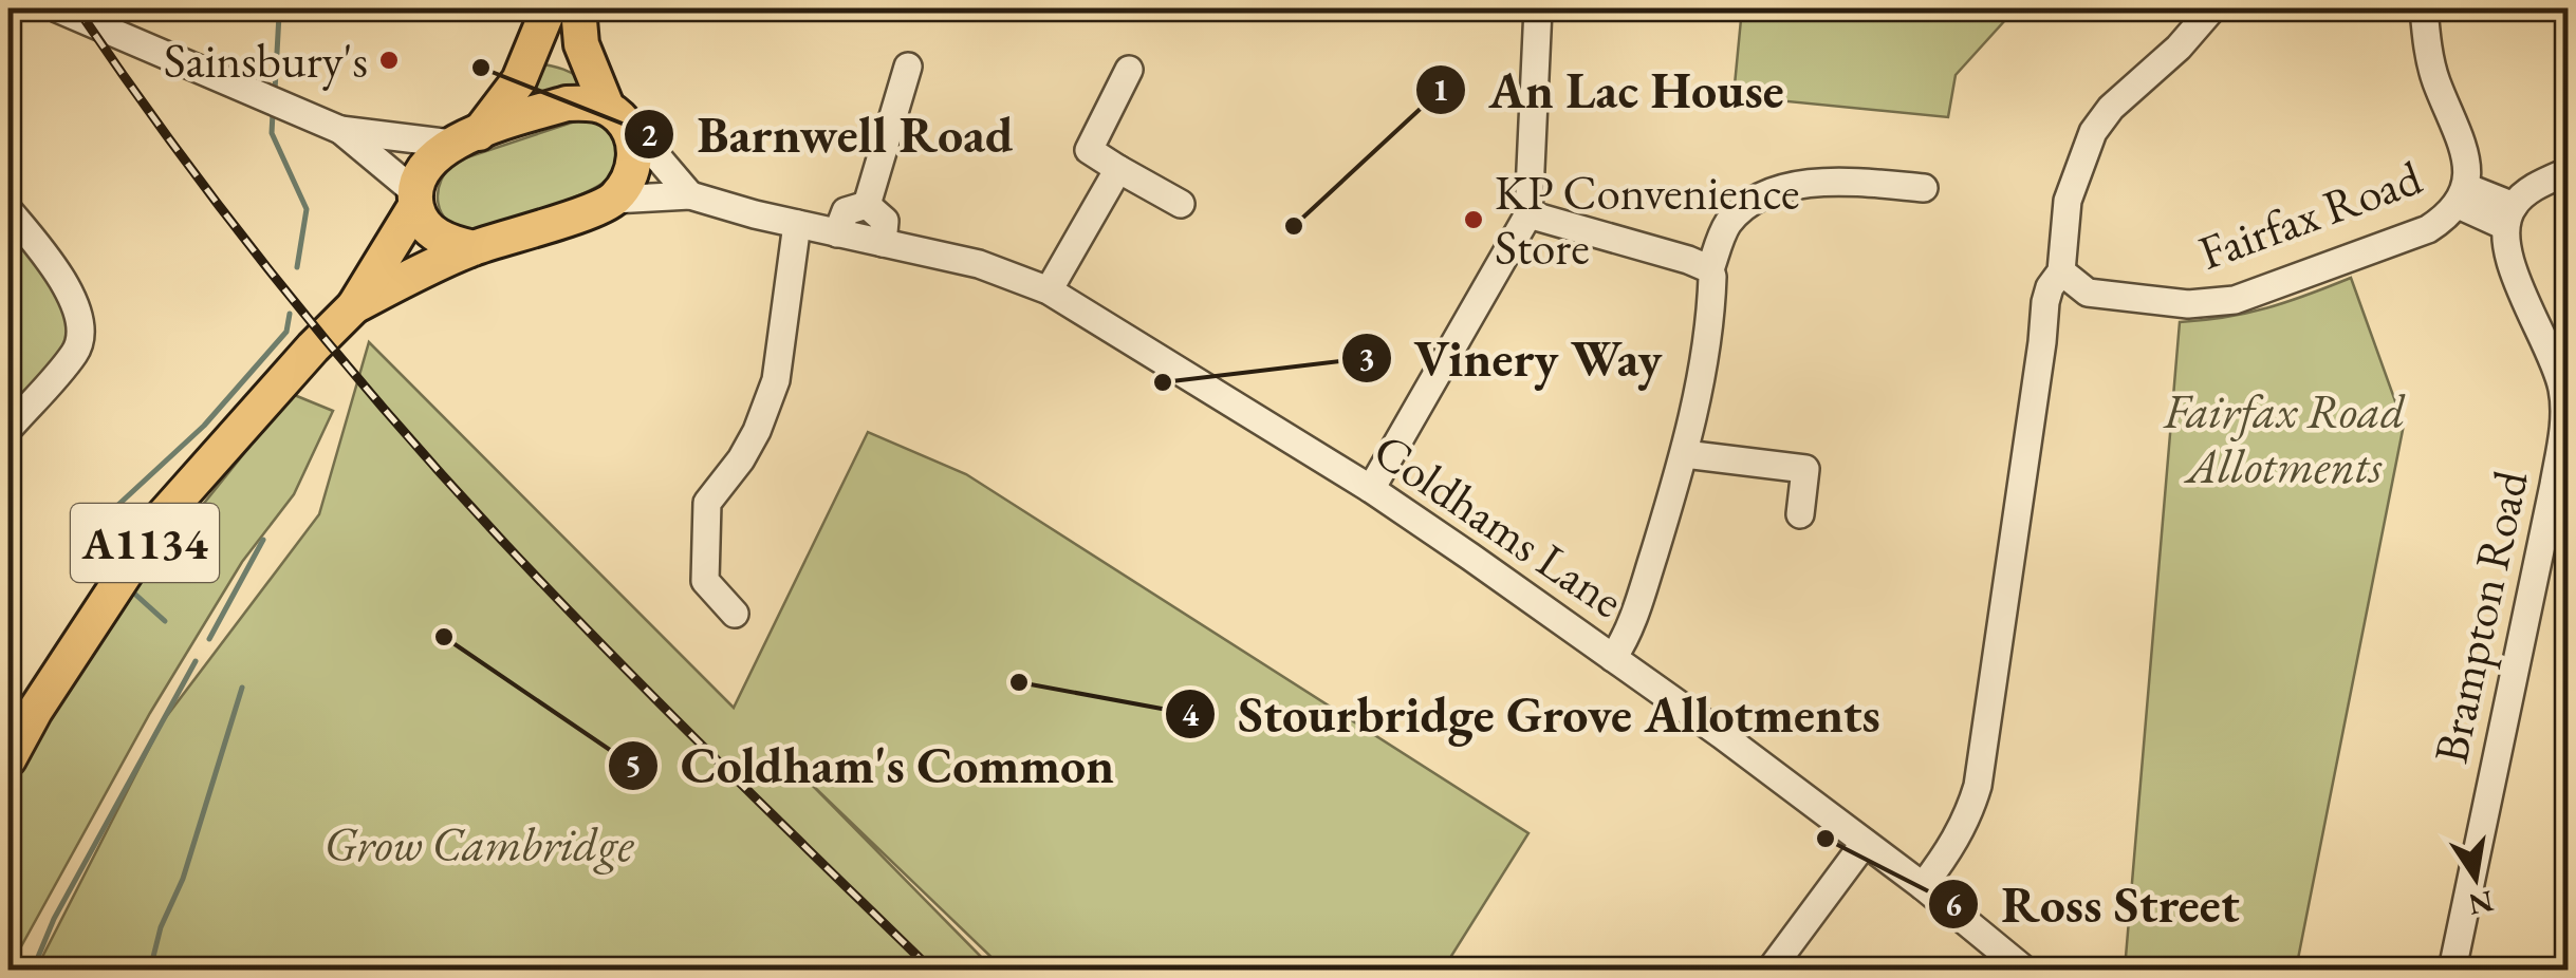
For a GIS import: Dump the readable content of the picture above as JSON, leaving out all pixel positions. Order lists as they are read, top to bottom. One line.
{"streets":{"main road":["A1134"],"street":["Fairfax Road","Coldhams Lane","Brampton Road"]},"crossings":[["Fairfax Road","Brampton Road"],["Coldhams Lane","A1134"]],"parks":["Fairfax Road Allotments","Grow Cambridge"],"places":["Sainsbury's","Barnwell Road","KP Convenience Store","An Lac House","Vinery Way","Coldham's Common","Stourbridge Grove Allotments","Ross Street"],"north":"bottom"}
